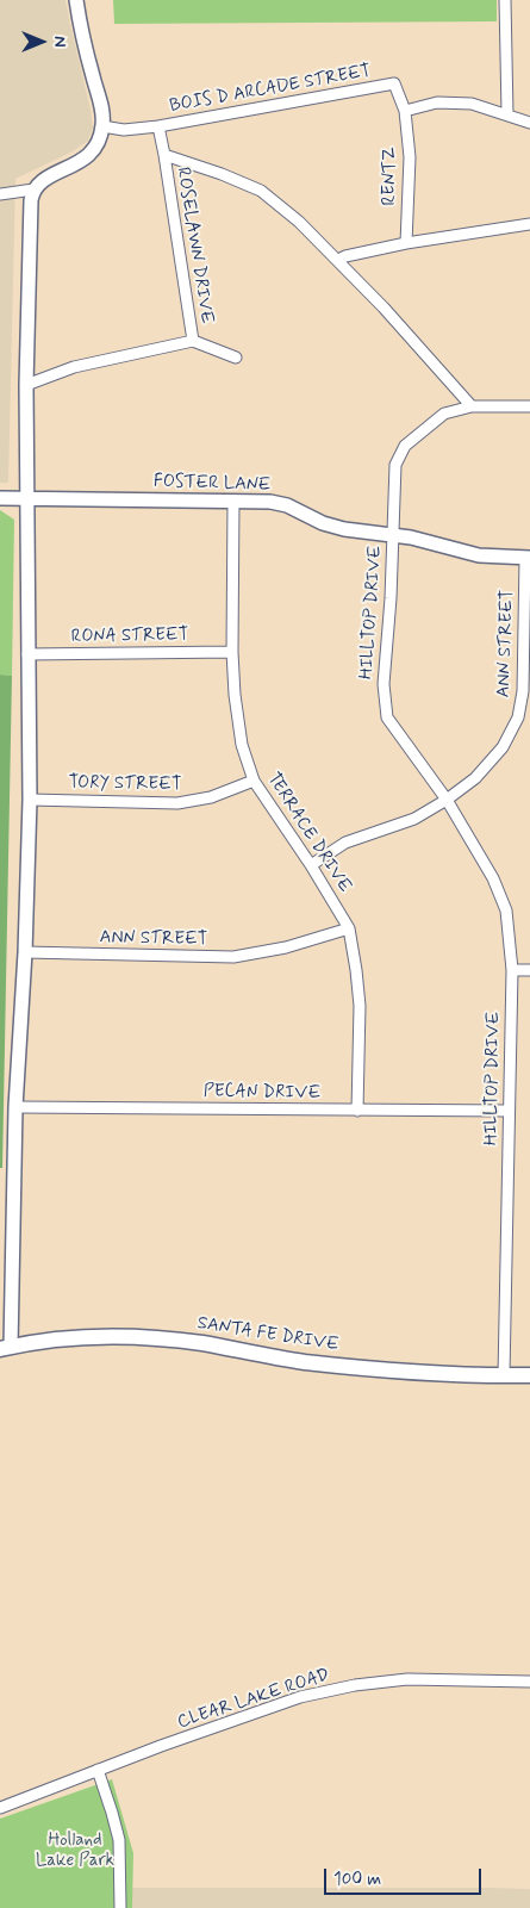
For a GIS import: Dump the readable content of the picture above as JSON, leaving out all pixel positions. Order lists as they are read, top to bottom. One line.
{"streets":{"main road":["SANTA FE DRIVE"],"street":["BOIS D ARCADE STREET","RENTZ","ROSELAWN DRIVE","FOSTER LANE","HILLTOP DRIVE","RONA STREET","ANN STREET","TORY STREET","TERRACE DRIVE","PECAN DRIVE","CLEAR LAKE ROAD"]},"crossings":[["BOIS D ARCADE STREET","RENTZ"],["BOIS D ARCADE STREET","ROSELAWN DRIVE"],["FOSTER LANE","HILLTOP DRIVE"],["FOSTER LANE","ANN STREET"],["FOSTER LANE","TERRACE DRIVE"],["HILLTOP DRIVE","ANN STREET"],["HILLTOP DRIVE","PECAN DRIVE"],["HILLTOP DRIVE","SANTA FE DRIVE"],["RONA STREET","TERRACE DRIVE"],["ANN STREET","TERRACE DRIVE"],["TORY STREET","TERRACE DRIVE"],["TERRACE DRIVE","PECAN DRIVE"]],"parks":["Holland Lake Park"],"scale_bar":"100 m","north":"right"}
